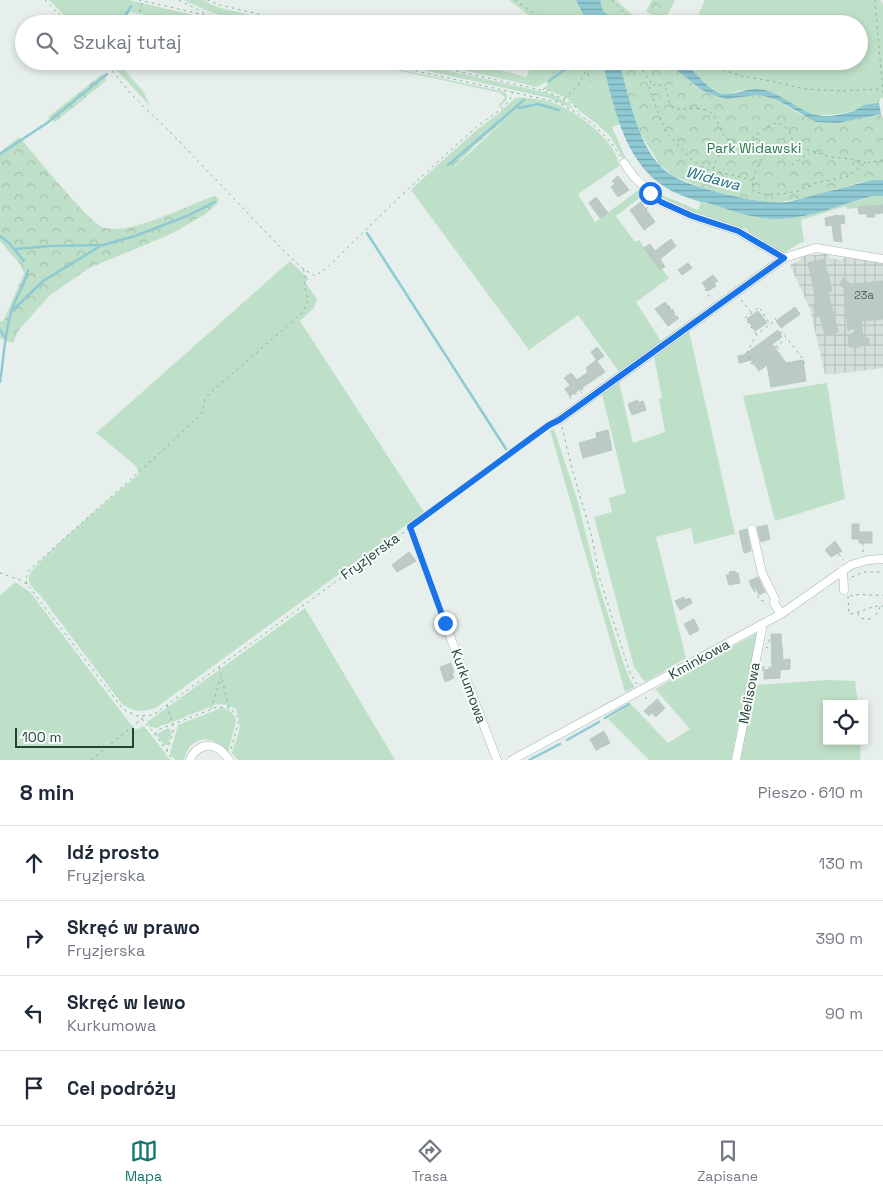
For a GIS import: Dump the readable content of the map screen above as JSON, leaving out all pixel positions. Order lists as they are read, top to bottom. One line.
{"streets":{"street":["Kminkowa","Kurkumowa","Melisowa"],"path":["Fryzjerska"]},"crossings":[["Kminkowa","Melisowa"]],"water":["Widawa"],"parks":["Park Widawski"],"house_numbers":["23a"],"scale_bar":"100 m","page":{"search":"Szukaj tutaj","scale":"100 m","heading":["8 min","Pieszo · 610 m"],"list":[["Idź prosto","Fryzjerska","130 m"],["Skręć w prawo","Fryzjerska","390 m"],["Skręć w lewo","Kurkumowa","90 m"],"Cel podróży"],"nav":["Mapa","Trasa","Zapisane"]}}
